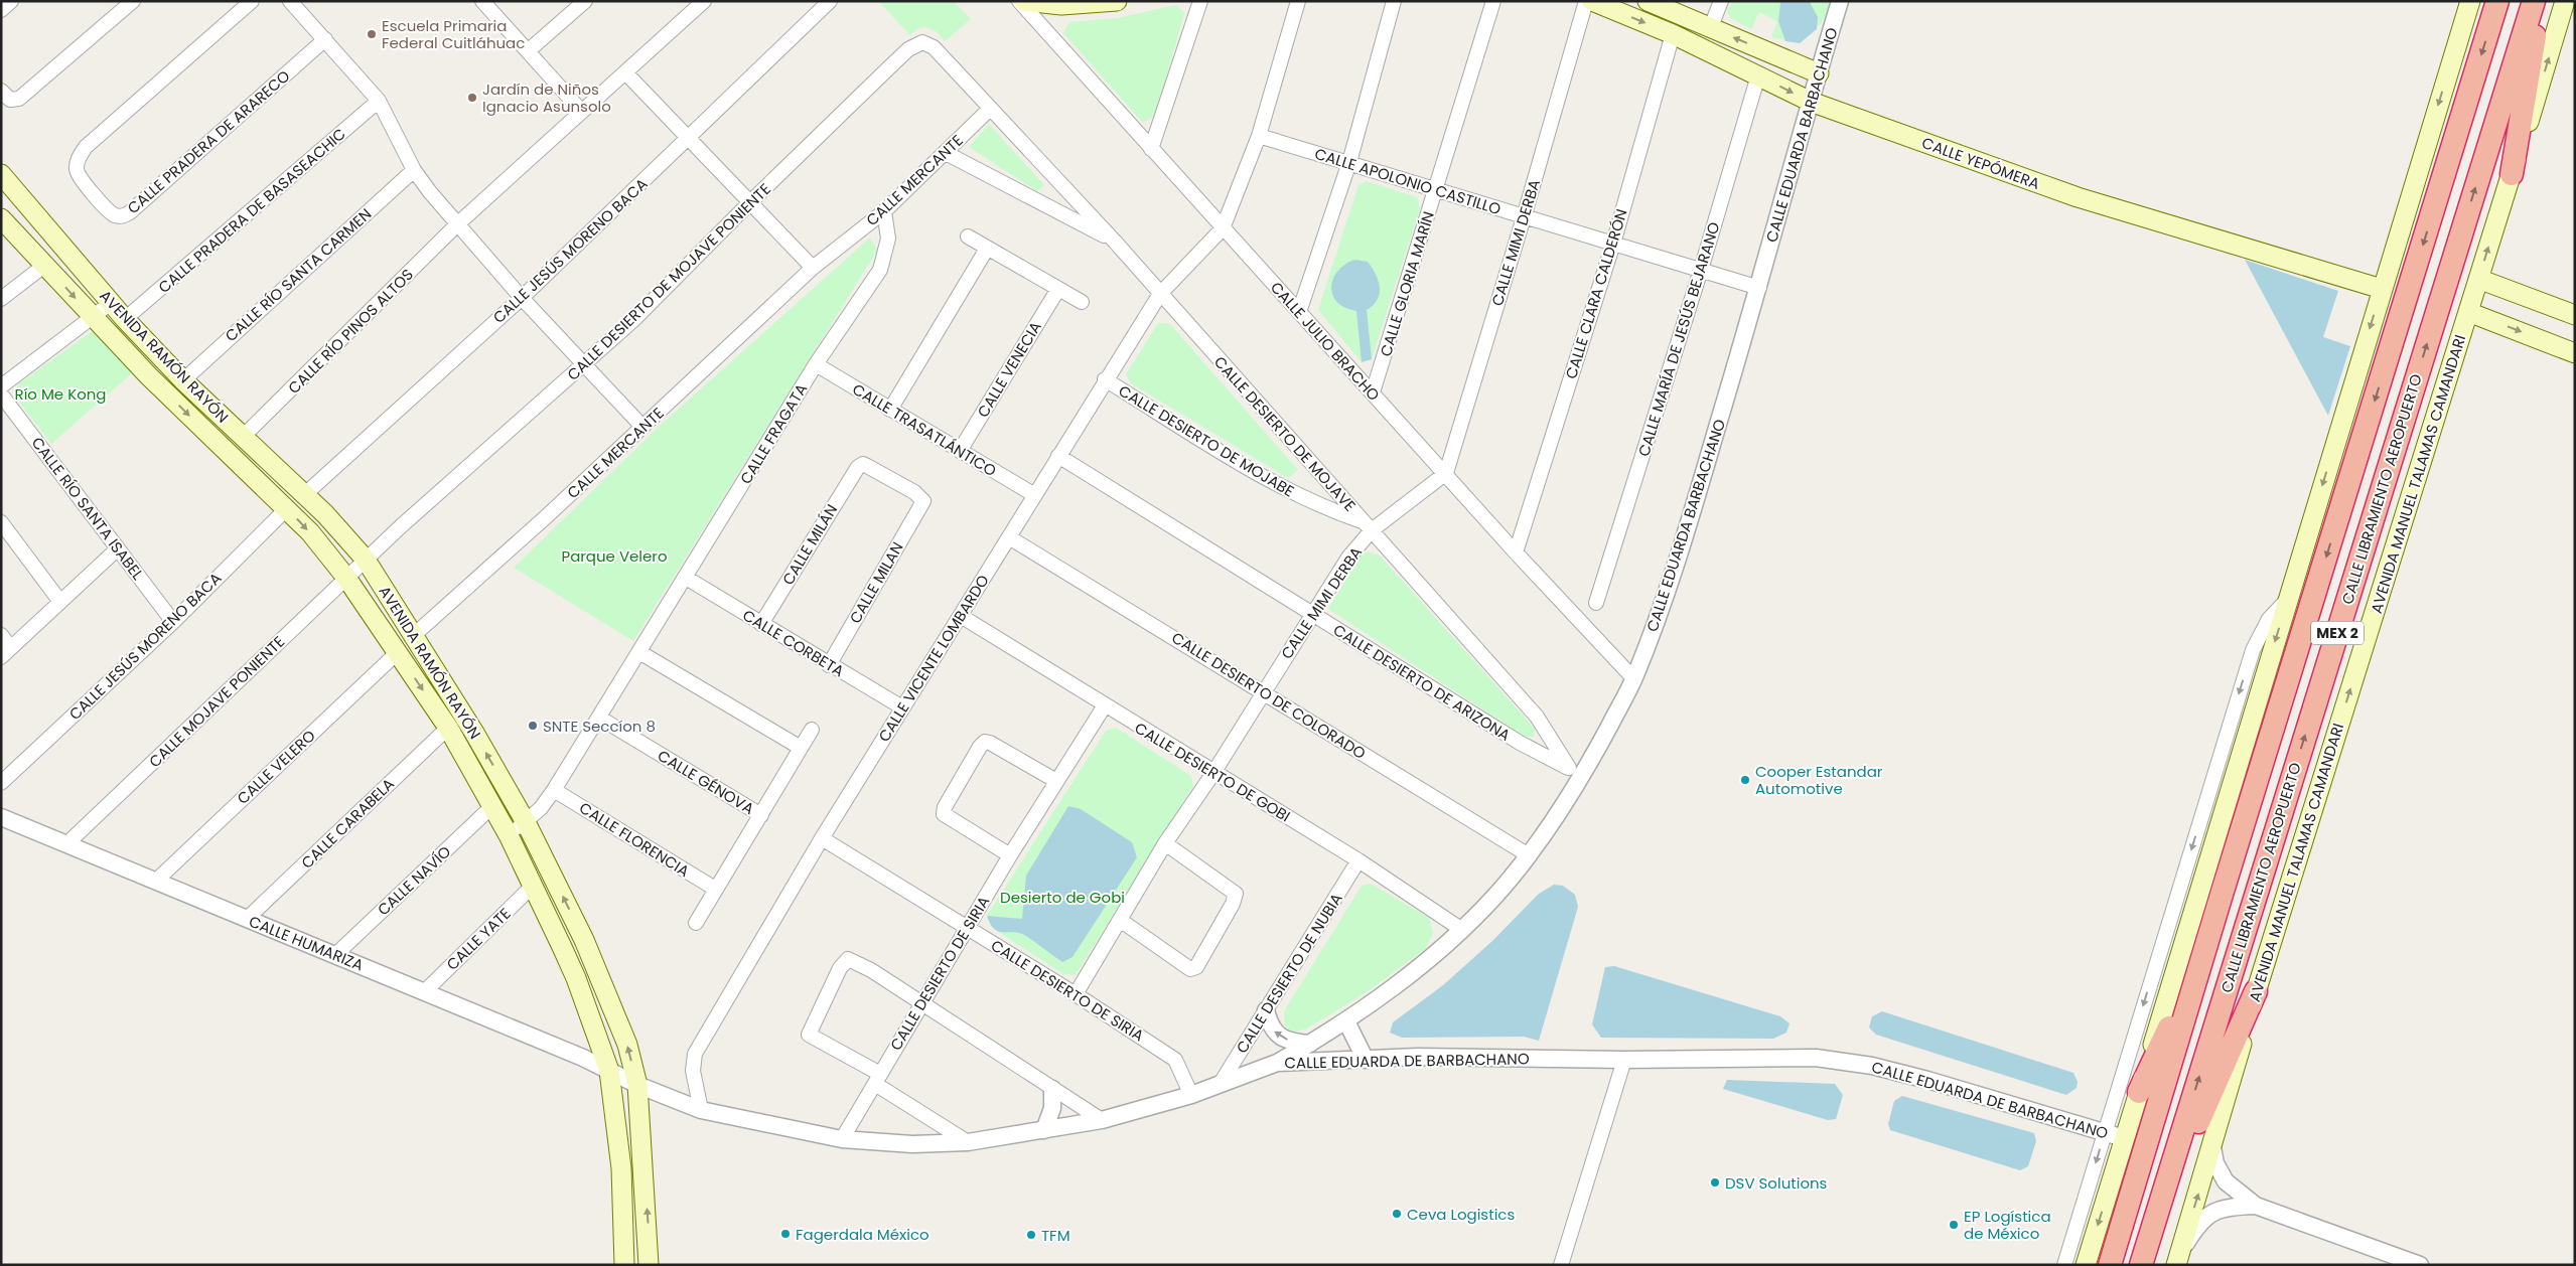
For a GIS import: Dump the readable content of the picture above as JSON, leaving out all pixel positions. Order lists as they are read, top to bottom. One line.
{"streets":{"highway":["CALLE LIBRAMIENTO AEROPUERTO","MEX 2"],"main road":["CALLE YEPÓMERA","AVENIDA RAMÓN RAYÓN","AVENIDA MANUEL TALAMAS CAMANDARI"],"street":["CALLE EDUARDA BARBACHANO","CALLE PRADERA DE ARARECO","CALLE MERCANTE","CALLE APOLONIO CASTILLO","CALLE PRADERA DE BASASEACHIC","CALLE MIMI DERBA","CALLE JESÚS MORENO BACA","CALLE RÍO SANTA CARMEN","CALLE DESIERTO DE MOJAVE PONIENTE","CALLE GLORIA MARÍN","CALLE CLARA CALDERÓN","CALLE RÍO PINOS ALTOS","CALLE MARÍA DE JESÚS BEJARANO","CALLE JULIO BRACHO","CALLE VENECIA","CALLE TRASATLÁNTICO","CALLE FRAGATA","CALLE DESIERTO DE MOJAVE","CALLE DESIERTO DE MOJABE","CALLE RÍO SANTA ISABEL","CALLE MILÁN","CALLE MILAN","CALLE CORBETA","CALLE VICENTE LOMBARDO","CALLE DESIERTO DE ARIZONA","CALLE DESIERTO DE COLORADO","CALLE MOJAVE PONIENTE","CALLE VELERO","CALLE DESIERTO DE GOBI","CALLE GÉNOVA","CALLE CARABELA","CALLE FLORENCIA","CALLE NAVÍO","CALLE YATE","CALLE HUMARIZA","CALLE DESIERTO DE SIRIA","CALLE DESIERTO DE NUBIA","CALLE EDUARDA DE BARBACHANO"]},"crossings":[["CALLE EDUARDA BARBACHANO","CALLE YEPÓMERA"],["CALLE EDUARDA BARBACHANO","CALLE APOLONIO CASTILLO"],["CALLE EDUARDA BARBACHANO","CALLE JULIO BRACHO"],["CALLE EDUARDA BARBACHANO","CALLE DESIERTO DE MOJAVE"],["CALLE EDUARDA BARBACHANO","CALLE DESIERTO DE ARIZONA"],["CALLE EDUARDA BARBACHANO","CALLE DESIERTO DE COLORADO"],["CALLE EDUARDA BARBACHANO","CALLE DESIERTO DE GOBI"],["CALLE EDUARDA BARBACHANO","CALLE EDUARDA DE BARBACHANO"],["CALLE YEPÓMERA","CALLE CLARA CALDERÓN"],["CALLE YEPÓMERA","CALLE MARÍA DE JESÚS BEJARANO"],["CALLE MERCANTE","CALLE DESIERTO DE MOJAVE PONIENTE"],["CALLE MERCANTE","AVENIDA RAMÓN RAYÓN"],["CALLE MERCANTE","CALLE FRAGATA"],["CALLE MERCANTE","CALLE DESIERTO DE MOJAVE"],["CALLE APOLONIO CASTILLO","CALLE MIMI DERBA"],["CALLE APOLONIO CASTILLO","CALLE GLORIA MARÍN"],["CALLE APOLONIO CASTILLO","CALLE CLARA CALDERÓN"],["CALLE APOLONIO CASTILLO","CALLE MARÍA DE JESÚS BEJARANO"],["CALLE PRADERA DE BASASEACHIC","AVENIDA RAMÓN RAYÓN"],["CALLE MIMI DERBA","CALLE JULIO BRACHO"],["CALLE MIMI DERBA","CALLE DESIERTO DE MOJAVE"],["CALLE MIMI DERBA","CALLE DESIERTO DE MOJABE"],["CALLE MIMI DERBA","CALLE DESIERTO DE ARIZONA"],["CALLE MIMI DERBA","CALLE DESIERTO DE COLORADO"],["CALLE MIMI DERBA","CALLE DESIERTO DE GOBI"],["CALLE MIMI DERBA","CALLE DESIERTO DE SIRIA"],["CALLE JESÚS MORENO BACA","AVENIDA RAMÓN RAYÓN"],["CALLE JESÚS MORENO BACA","CALLE RÍO SANTA ISABEL"],["CALLE RÍO SANTA CARMEN","AVENIDA RAMÓN RAYÓN"],["CALLE DESIERTO DE MOJAVE PONIENTE","AVENIDA RAMÓN RAYÓN"],["CALLE DESIERTO DE MOJAVE PONIENTE","CALLE DESIERTO DE MOJAVE"],["CALLE DESIERTO DE MOJAVE PONIENTE","CALLE MOJAVE PONIENTE"],["CALLE GLORIA MARÍN","CALLE JULIO BRACHO"],["CALLE CLARA CALDERÓN","CALLE JULIO BRACHO"],["CALLE RÍO PINOS ALTOS","AVENIDA RAMÓN RAYÓN"],["CALLE JULIO BRACHO","CALLE VICENTE LOMBARDO"],["AVENIDA RAMÓN RAYÓN","CALLE FRAGATA"],["AVENIDA RAMÓN RAYÓN","CALLE MOJAVE PONIENTE"],["AVENIDA RAMÓN RAYÓN","CALLE VELERO"],["AVENIDA RAMÓN RAYÓN","CALLE CARABELA"],["AVENIDA RAMÓN RAYÓN","CALLE NAVÍO"],["AVENIDA RAMÓN RAYÓN","CALLE YATE"],["AVENIDA RAMÓN RAYÓN","CALLE HUMARIZA"],["AVENIDA RAMÓN RAYÓN","CALLE EDUARDA DE BARBACHANO"],["CALLE VENECIA","CALLE TRASATLÁNTICO"],["CALLE TRASATLÁNTICO","CALLE FRAGATA"],["CALLE TRASATLÁNTICO","CALLE VICENTE LOMBARDO"],["CALLE FRAGATA","CALLE CORBETA"],["CALLE FRAGATA","CALLE GÉNOVA"],["CALLE FRAGATA","CALLE FLORENCIA"],["CALLE DESIERTO DE MOJAVE","CALLE DESIERTO DE MOJABE"],["CALLE DESIERTO DE MOJAVE","CALLE VICENTE LOMBARDO"],["CALLE DESIERTO DE MOJAVE","CALLE DESIERTO DE ARIZONA"],["CALLE DESIERTO DE MOJABE","CALLE VICENTE LOMBARDO"],["CALLE MILÁN","CALLE MILAN"],["CALLE MILÁN","CALLE CORBETA"],["CALLE MILAN","CALLE CORBETA"],["CALLE CORBETA","CALLE VICENTE LOMBARDO"],["CALLE VICENTE LOMBARDO","CALLE DESIERTO DE ARIZONA"],["CALLE VICENTE LOMBARDO","CALLE DESIERTO DE COLORADO"],["CALLE VICENTE LOMBARDO","CALLE DESIERTO DE GOBI"],["CALLE VICENTE LOMBARDO","CALLE DESIERTO DE SIRIA"],["CALLE VICENTE LOMBARDO","CALLE EDUARDA DE BARBACHANO"],["CALLE MOJAVE PONIENTE","CALLE HUMARIZA"],["CALLE VELERO","CALLE HUMARIZA"],["CALLE DESIERTO DE GOBI","CALLE DESIERTO DE SIRIA"],["CALLE DESIERTO DE GOBI","CALLE DESIERTO DE NUBIA"],["CALLE CARABELA","CALLE HUMARIZA"],["CALLE NAVÍO","CALLE HUMARIZA"],["CALLE YATE","CALLE HUMARIZA"],["CALLE HUMARIZA","CALLE EDUARDA DE BARBACHANO"],["CALLE DESIERTO DE SIRIA","CALLE EDUARDA DE BARBACHANO"],["CALLE DESIERTO DE NUBIA","CALLE EDUARDA DE BARBACHANO"]],"parks":["Río Me Kong","Parque Velero","Desierto de Gobi"],"places":["Escuela Primaria Federal Cuitláhuac","Jardín de Niños Ignacio Asunsolo","SNTE Seccíon 8","Cooper Estandar Automotive","DSV Solutions","Ceva Logistics","EP Logística de México","Fagerdala México","TFM"]}
